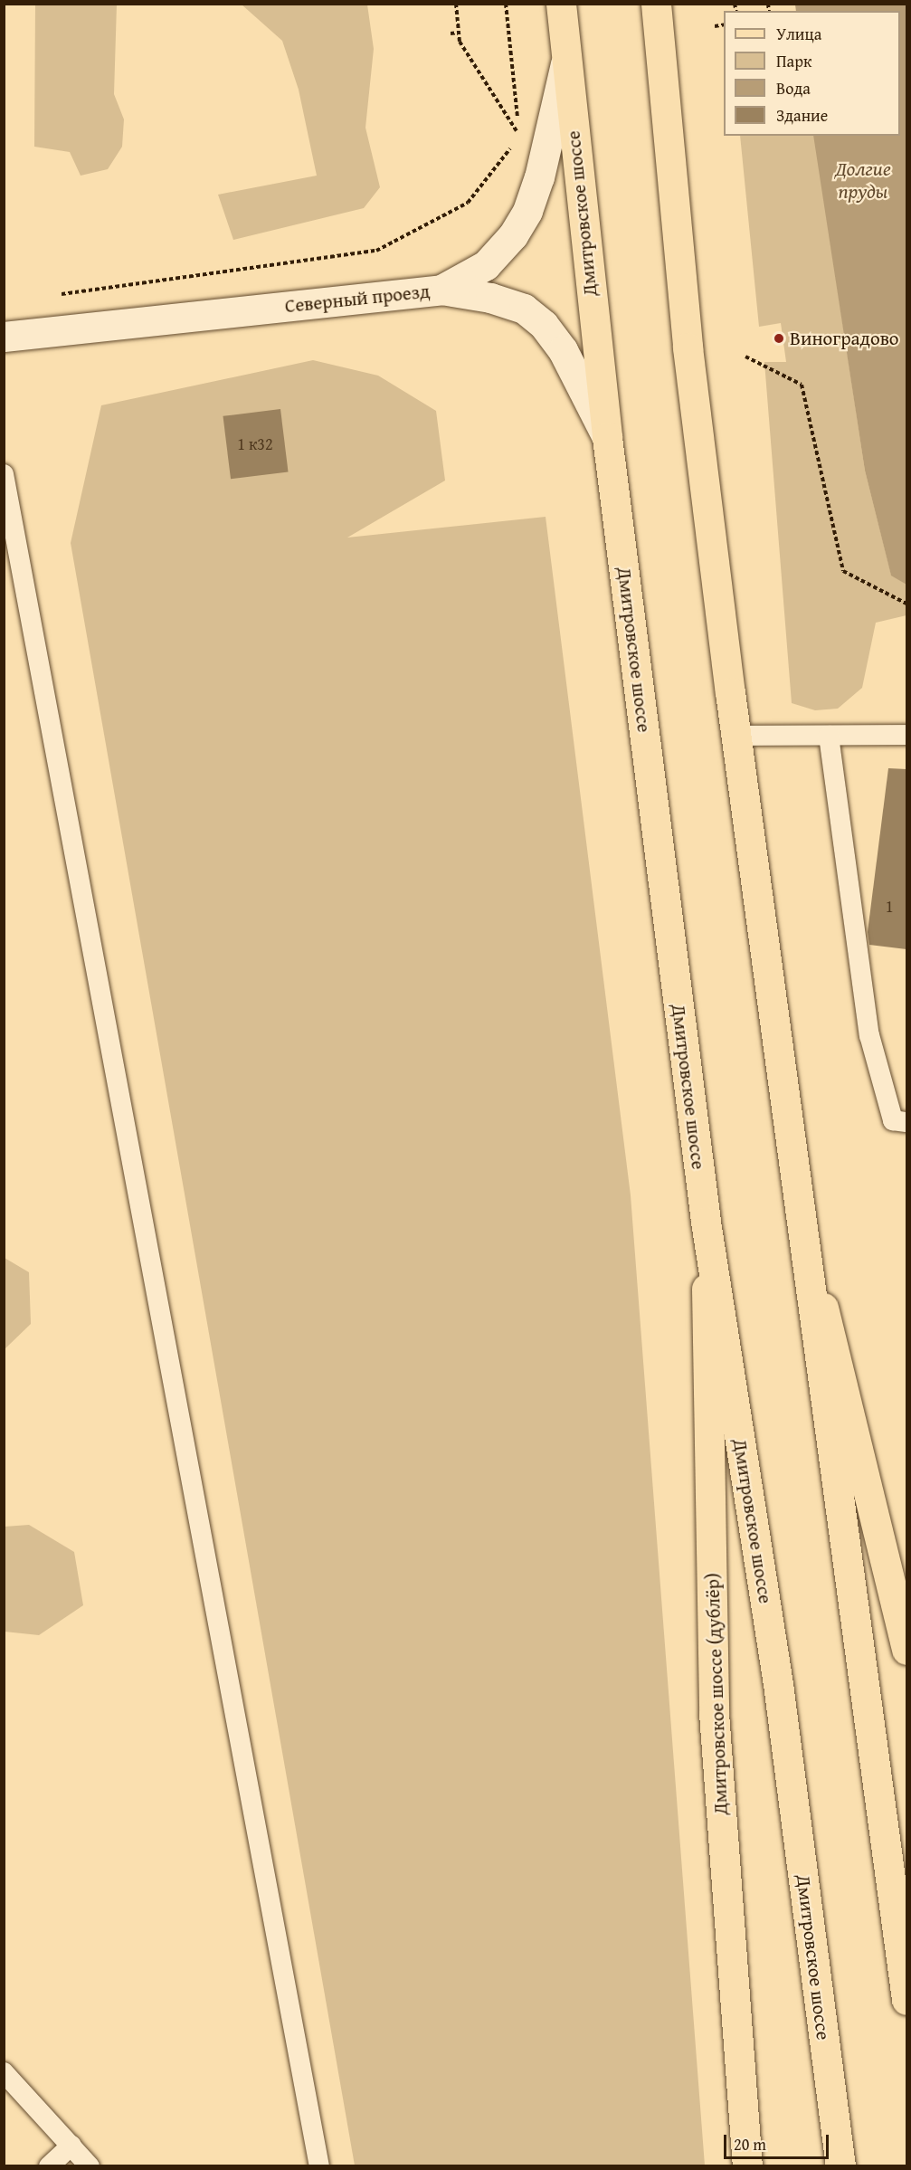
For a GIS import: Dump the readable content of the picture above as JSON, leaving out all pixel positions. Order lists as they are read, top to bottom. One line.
{"streets":{"main road":["Дмитровское шоссе","Дмитровское шоссе (дублёр)"],"street":["Северный проезд"]},"crossings":[["Дмитровское шоссе","Северный проезд"],["Дмитровское шоссе","Дмитровское шоссе (дублёр)"]],"water":["Долгие пруды"],"places":["Виноградово"],"house_numbers":["1 к32","1"],"legend":["Улица","Парк","Вода","Здание"],"scale_bar":"20 m"}
